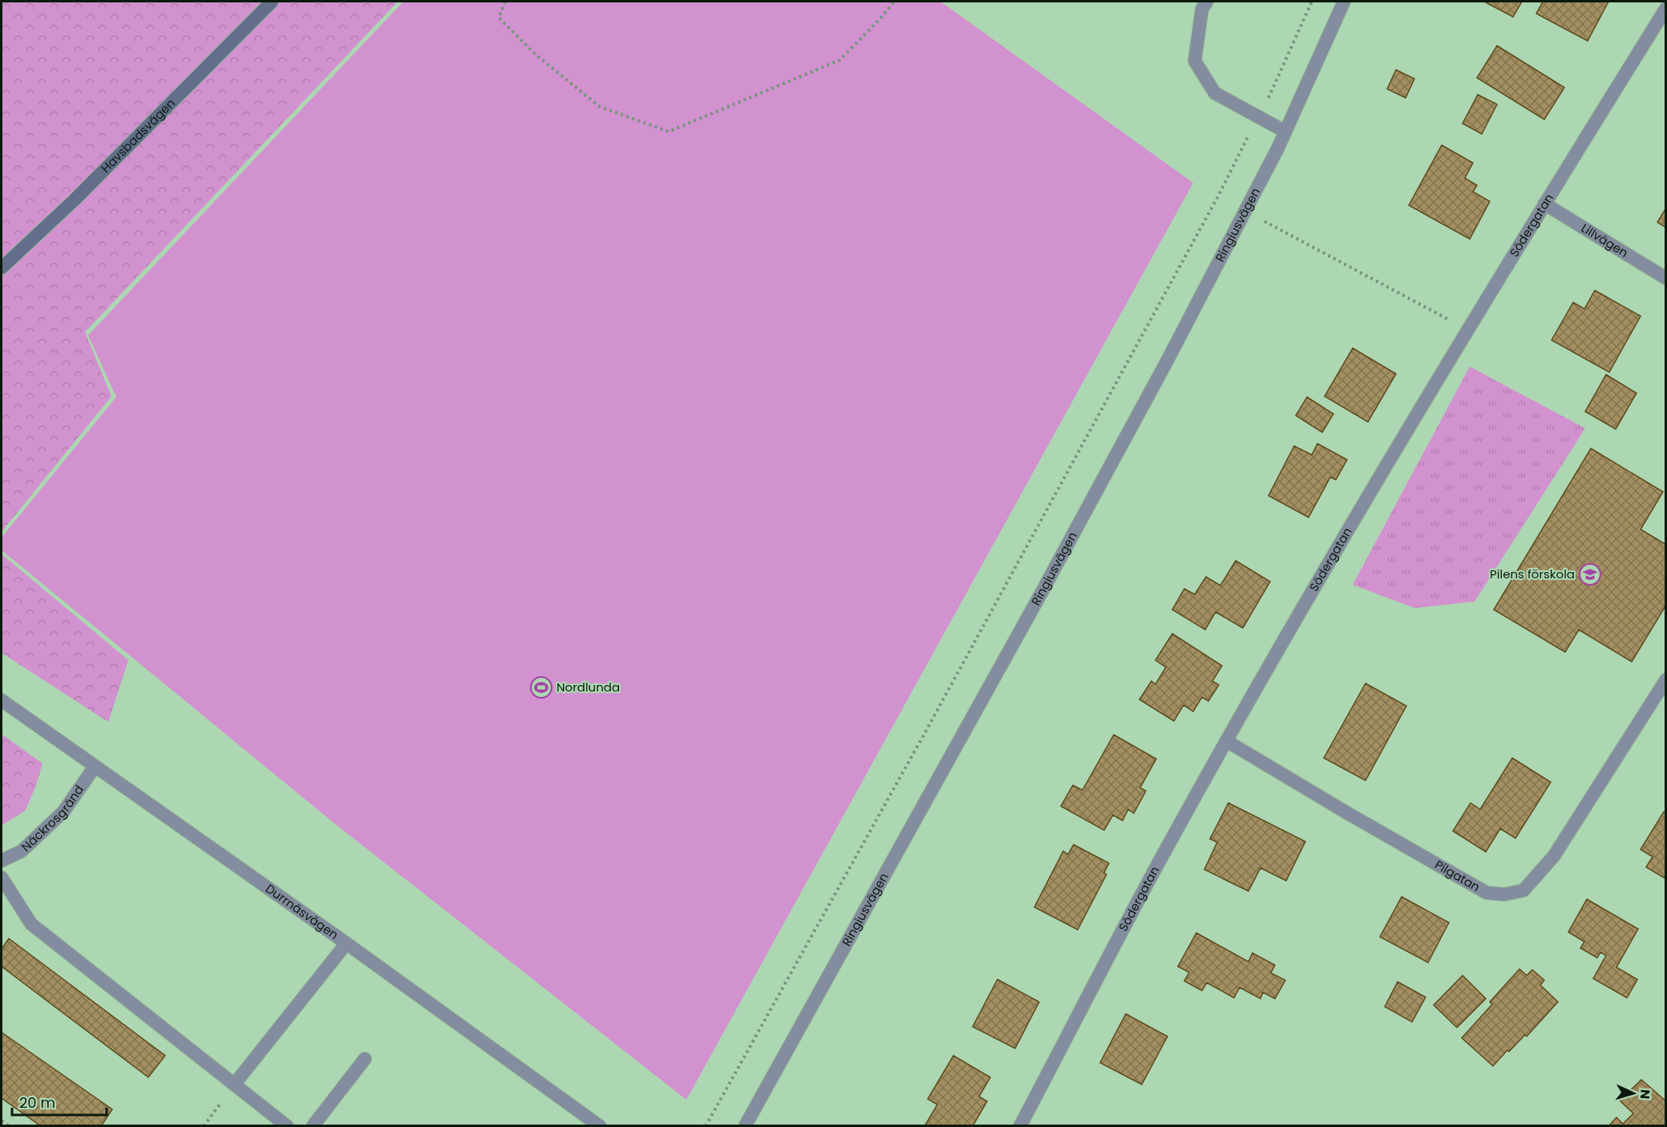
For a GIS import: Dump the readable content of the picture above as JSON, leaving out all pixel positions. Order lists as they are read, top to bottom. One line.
{"streets":{"main road":["Havsbadsvägen"],"street":["Ringiusvägen","Södergatan","Lillvägen","Näckrosgränd","Pilgatan","Durrnäsvägen"]},"crossings":[["Södergatan","Lillvägen"],["Södergatan","Pilgatan"],["Näckrosgränd","Durrnäsvägen"]],"places":{"school or university":["Pilens förskola"],"sports":["Nordlunda"]},"scale_bar":"20 m","north":"right"}
